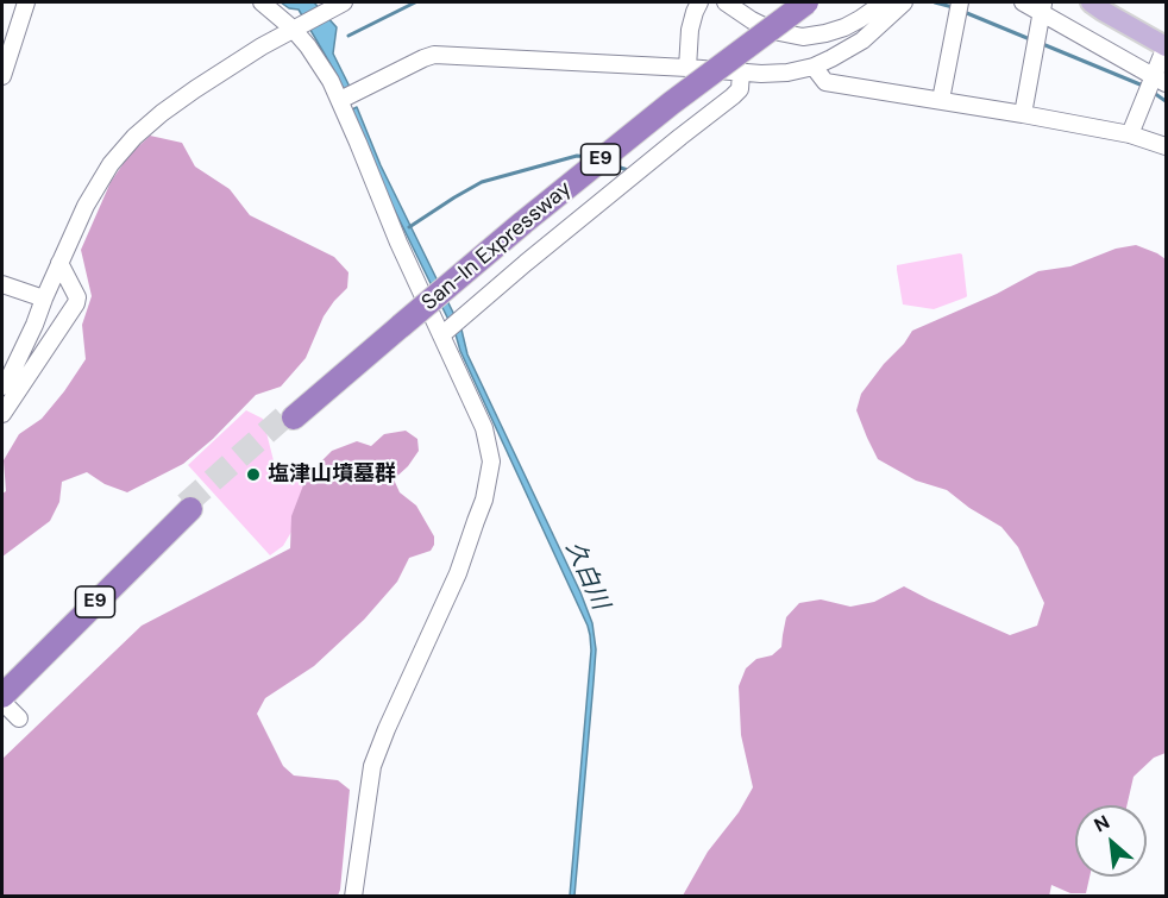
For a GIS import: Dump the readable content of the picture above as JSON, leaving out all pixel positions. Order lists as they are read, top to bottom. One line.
{"streets":{"highway":["E9","San-In Expressway"]},"water":["久白川"],"places":["塩津山墳墓群"],"north":"top left"}
